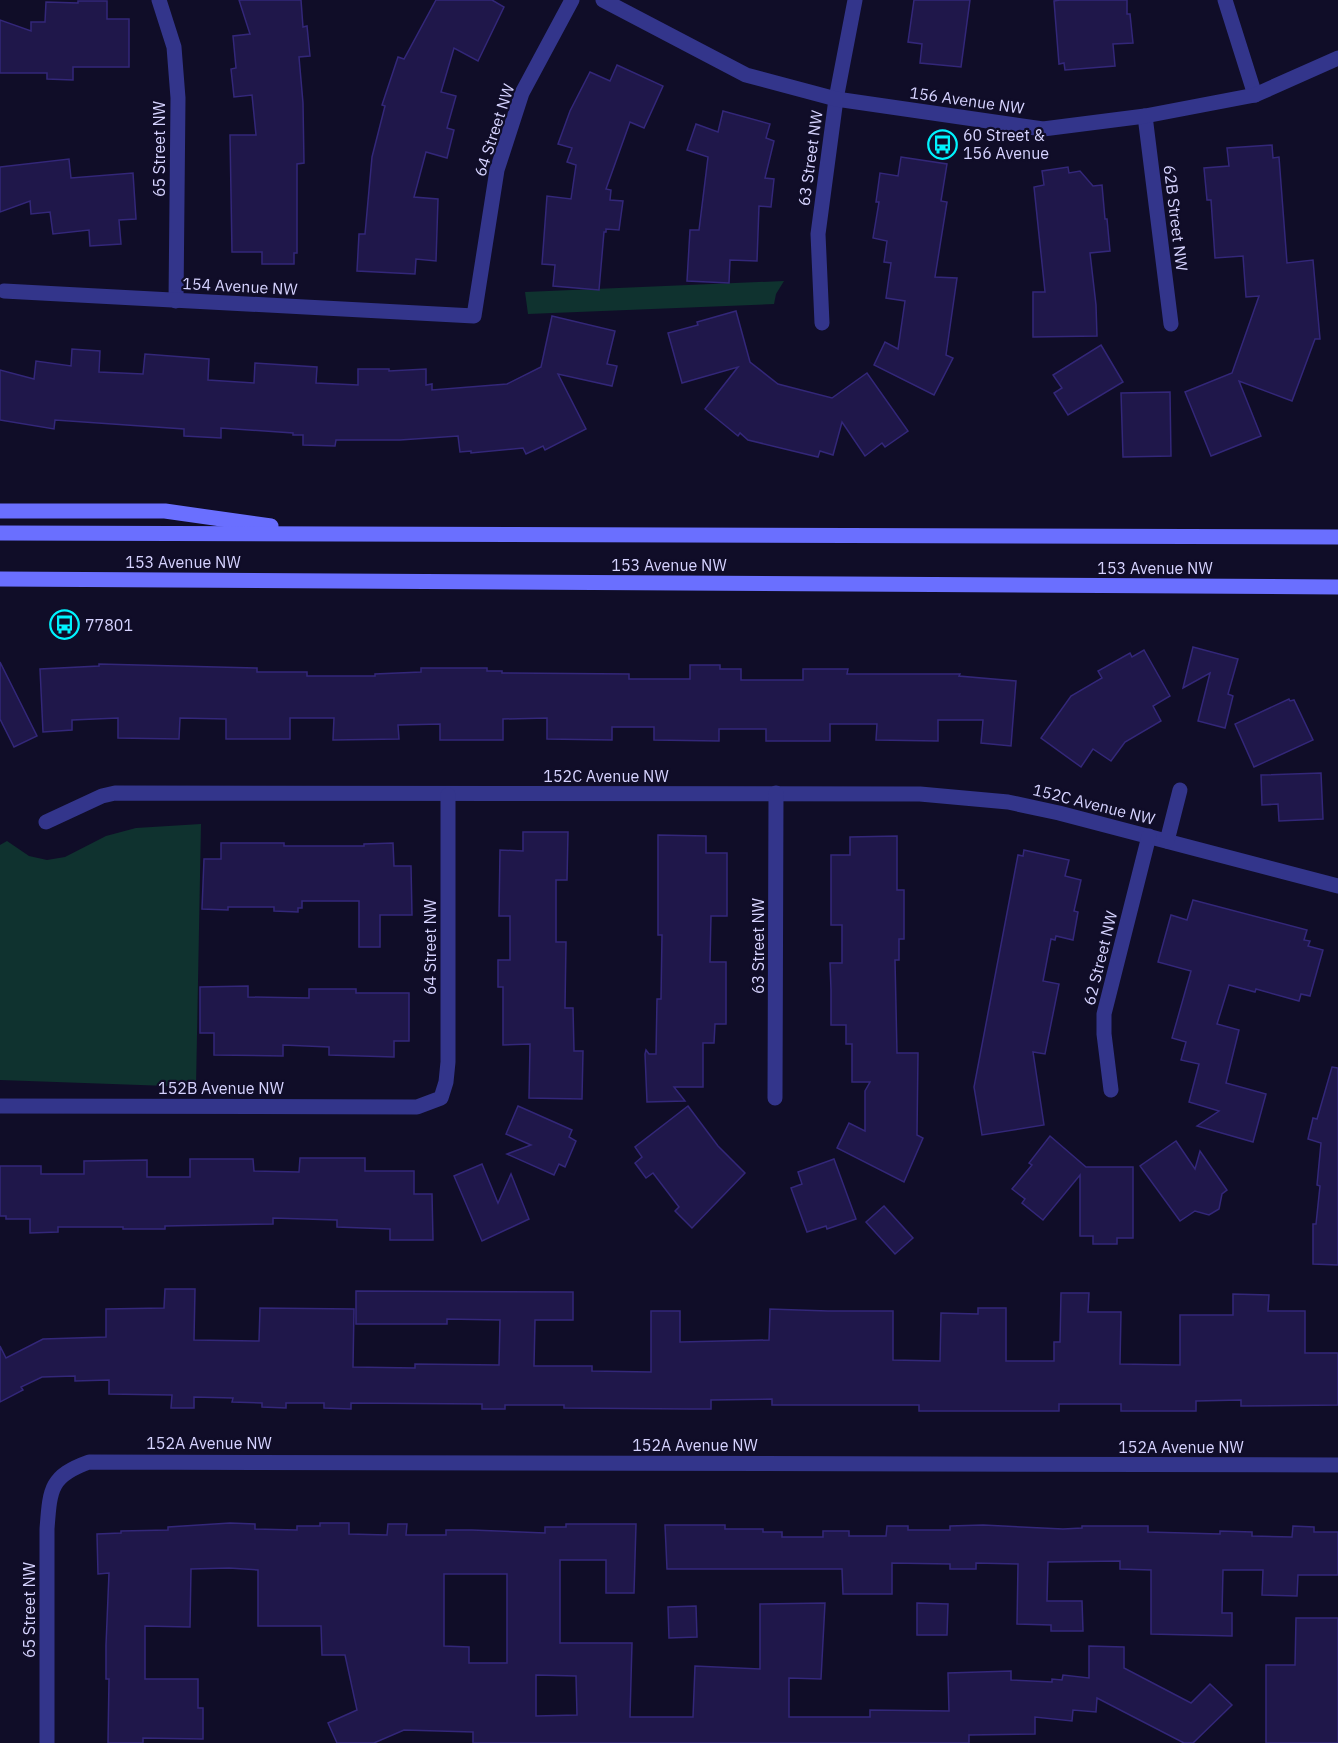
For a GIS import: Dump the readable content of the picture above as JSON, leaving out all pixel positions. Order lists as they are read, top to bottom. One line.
{"streets":{"main road":["153 Avenue NW"],"street":["156 Avenue NW","64 Street NW","65 Street NW","63 Street NW","62B Street NW","154 Avenue NW","152C Avenue NW","62 Street NW","152B Avenue NW","152A Avenue NW"]},"crossings":[["156 Avenue NW","63 Street NW"],["156 Avenue NW","62B Street NW"],["64 Street NW","154 Avenue NW"],["64 Street NW","152C Avenue NW"],["64 Street NW","152B Avenue NW"],["65 Street NW","154 Avenue NW"],["65 Street NW","152A Avenue NW"],["63 Street NW","152C Avenue NW"],["152C Avenue NW","62 Street NW"]],"places":{"bus stop":["60 Street & 156 Avenue","77801"]}}
